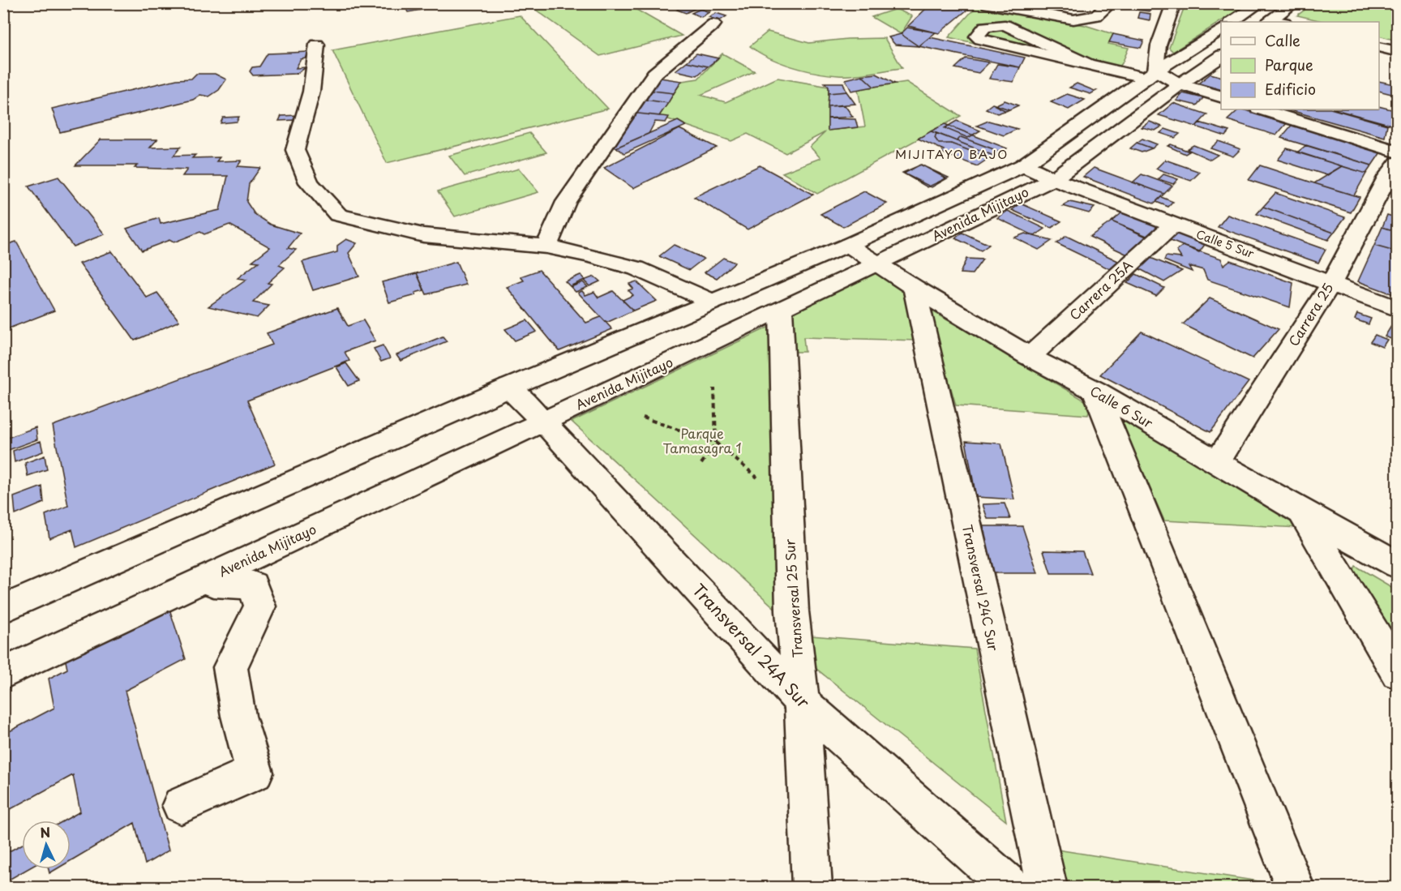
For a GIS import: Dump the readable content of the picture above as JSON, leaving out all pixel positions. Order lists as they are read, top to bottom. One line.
{"streets":{"street":["Avenida Mijitayo","Calle 5 Sur","Carrera 25A","Carrera 25","Calle 6 Sur","Transversal 24C Sur","Transversal 25 Sur","Transversal 24A Sur"]},"crossings":[["Avenida Mijitayo","Calle 5 Sur"],["Avenida Mijitayo","Calle 6 Sur"],["Avenida Mijitayo","Transversal 25 Sur"],["Avenida Mijitayo","Transversal 24A Sur"],["Calle 5 Sur","Carrera 25A"],["Calle 5 Sur","Carrera 25"],["Carrera 25A","Calle 6 Sur"],["Carrera 25","Calle 6 Sur"],["Calle 6 Sur","Transversal 24C Sur"],["Transversal 25 Sur","Transversal 24A Sur"]],"districts":["MIJITAYO BAJO"],"parks":["Parque Tamasagra 1"],"legend":["Calle","Parque","Edificio"],"north":"top"}
